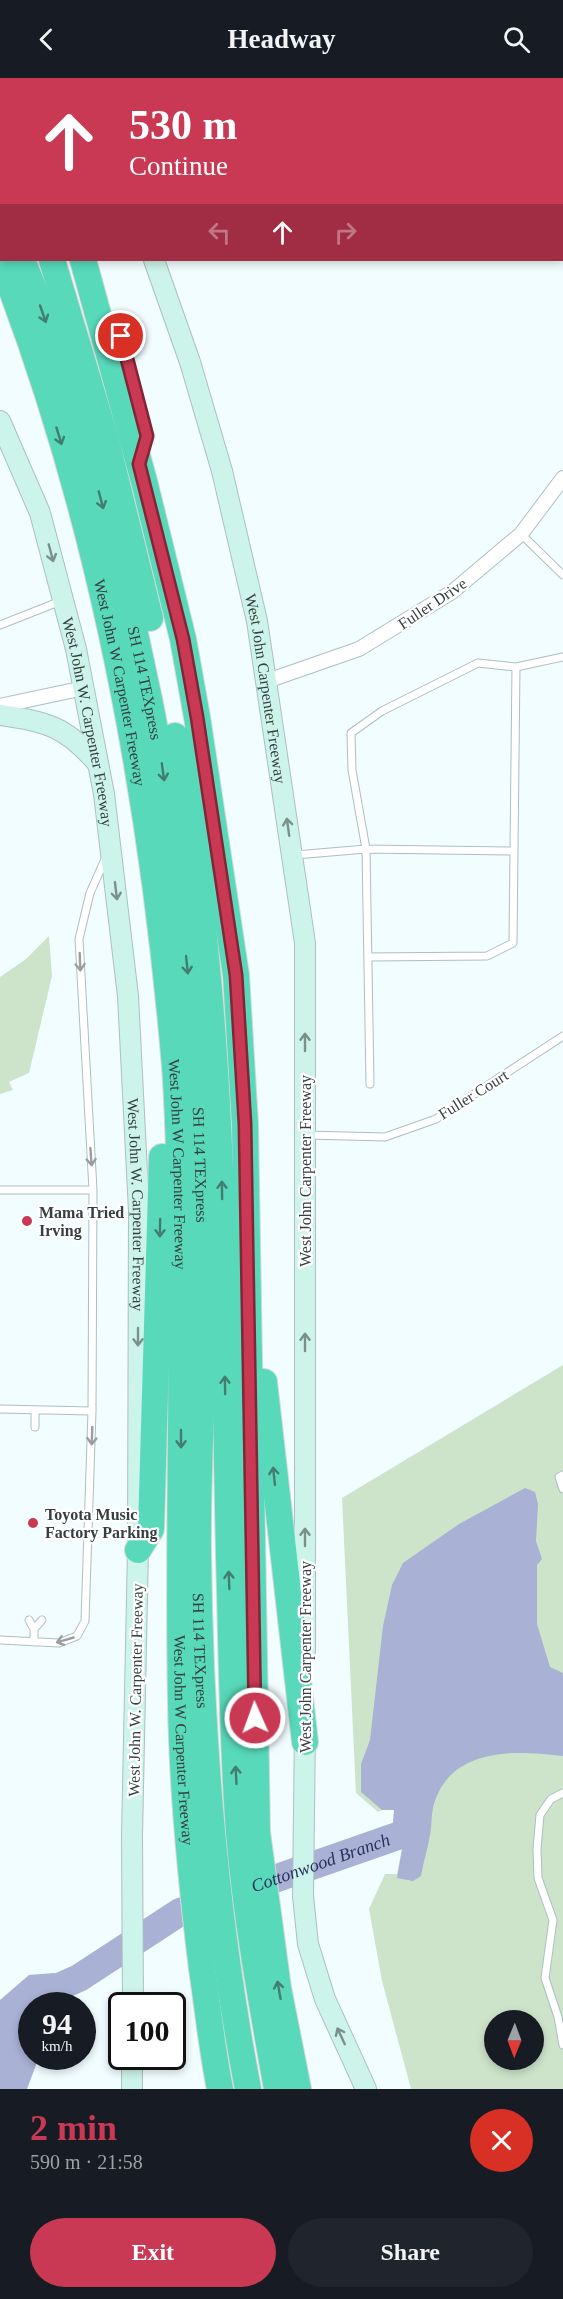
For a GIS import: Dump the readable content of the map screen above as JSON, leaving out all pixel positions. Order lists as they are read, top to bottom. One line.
{"streets":{"highway":["West John W Carpenter Freeway","SH 114 TEXpress"],"main road":["West John Carpenter Freeway","West John W. Carpenter Freeway"],"street":["Fuller Drive"],"lane":["Fuller Court"]},"crossings":[["Fuller Drive","West John Carpenter Freeway"],["West John W Carpenter Freeway","SH 114 TEXpress"],["West John Carpenter Freeway","Fuller Court"]],"one_way":["West John Carpenter Freeway","West John W. Carpenter Freeway"],"water":["Cottonwood Branch"],"places":["Mama Tried Irving","Toyota Music Factory Parking"],"north":"bottom","page":{"header":"Headway","turn":["530 m","Continue"],"speed":"94 km/h","limit":"100","heading":["2 min","590 m · 21:58"],"buttons":["Exit","Share"]}}
